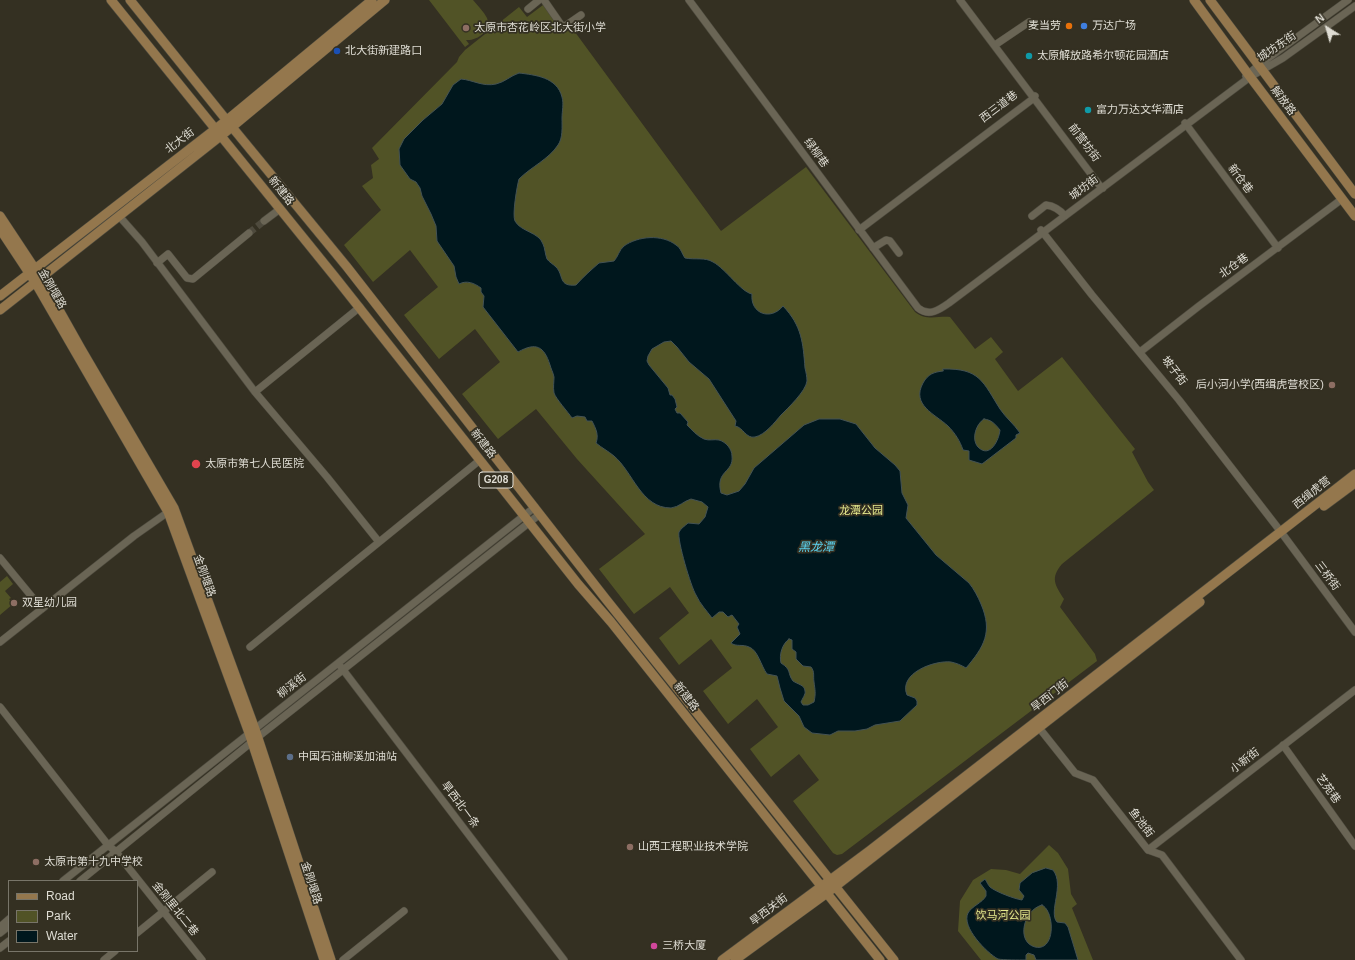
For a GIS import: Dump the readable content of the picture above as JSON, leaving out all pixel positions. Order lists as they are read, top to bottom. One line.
{"streets":{"main road":["解放路","北大街","新建路","金刚堰路","G208","西缉虎营","旱西门街","旱西关街"],"street":["城坊东街","西三道巷","前营坊街","绿柳巷","新仓巷","城坊街","北仓巷","坡子街","三桥街","柳溪街","小新街","艺苑巷","旱西北一条","鱼池街","金刚里北二巷"]},"crossings":[["城坊东街","解放路"],["城坊东街","城坊街"],["解放路","城坊街"],["解放路","北仓巷"],["西三道巷","前营坊街"],["西三道巷","绿柳巷"],["北大街","新建路"],["北大街","金刚堰路"],["前营坊街","城坊街"],["绿柳巷","城坊街"],["新仓巷","城坊街"],["新仓巷","北仓巷"],["城坊街","坡子街"],["新建路","柳溪街"],["新建路","旱西门街"],["新建路","旱西关街"],["北仓巷","坡子街"],["金刚堰路","柳溪街"],["坡子街","西缉虎营"],["坡子街","三桥街"],["坡子街","旱西门街"],["西缉虎营","三桥街"],["西缉虎营","旱西门街"],["三桥街","旱西门街"],["柳溪街","旱西北一条"],["柳溪街","金刚里北二巷"],["旱西门街","鱼池街"],["旱西门街","旱西关街"],["小新街","艺苑巷"],["小新街","鱼池街"]],"water":["黑龙潭"],"parks":["龙潭公园","饮马河公园"],"places":["麦当劳","万达广场","太原市杏花岭区北大街小学","北大街新建路口","太原解放路希尔顿花园酒店","富力万达文华酒店","后小河小学(西缉虎营校区)","太原市第七人民医院","双星幼儿园","中国石油柳溪加油站","山西工程职业技术学院","太原市第十九中学校","三桥大厦"],"legend":["Road","Park","Water"],"north":"top left"}
